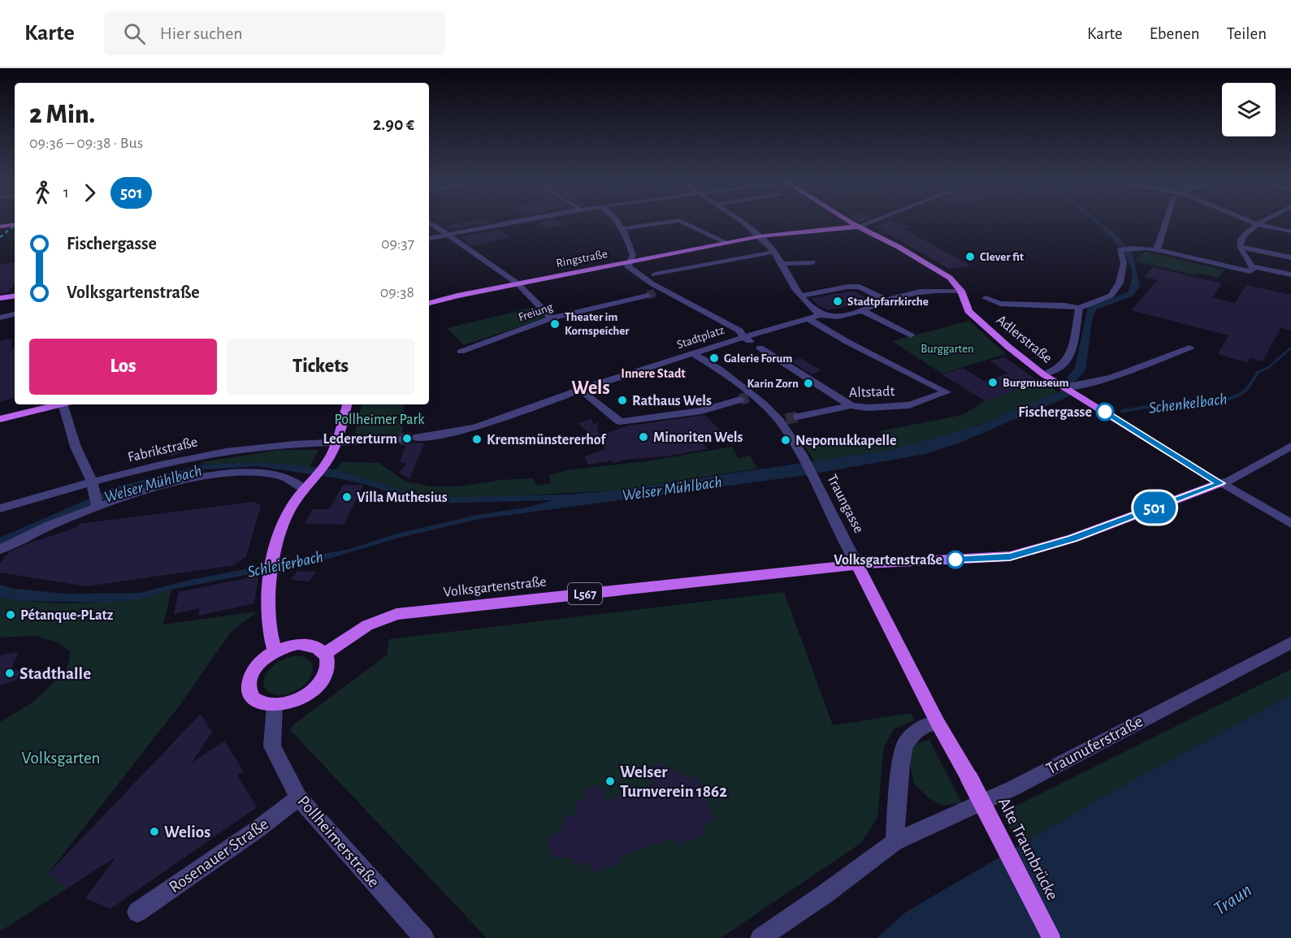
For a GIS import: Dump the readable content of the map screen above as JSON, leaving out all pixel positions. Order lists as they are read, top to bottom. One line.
{"streets":{"main road":["Ringstraße","Adlerstraße","Traungasse","Volksgartenstraße","L567","Alte Traunbrücke"],"street":["Freiung","Stadtplatz","Altstadt","Fabrikstraße","Traunuferstraße","Pollheimerstraße","Rosenauer Straße"]},"crossings":[["Ringstraße","Adlerstraße"],["Stadtplatz","Altstadt"],["Stadtplatz","Traungasse"],["Adlerstraße","Volksgartenstraße"],["Traungasse","Volksgartenstraße"],["Traungasse","Alte Traunbrücke"],["Volksgartenstraße","Pollheimerstraße"],["Pollheimerstraße","Rosenauer Straße"]],"districts":["Innere Stadt","Wels"],"water":["Schenkelbach","Welser Mühlbach","Schleiferbach","Traun"],"parks":["Burggarten","Pollheimer Park","Volksgarten"],"places":["Clever fit","Stadtpfarrkirche","Theater im Kornspeicher","Galerie Forum","Burgmuseum","Karin Zorn","Rathaus Wels","Fischergasse","Minoriten Wels","Ledererturm","Kremsmünstererhof","Nepomukkapelle","Villa Muthesius","Volksgartenstraße","Pétanque-PLatz","Stadthalle","Welser Turnverein 1862","Welios"],"lines":["bus line 501"],"page":{"header":"Karte","search":"Hier suchen","nav":["Karte","Ebenen","Teilen"],"on_map":"501","heading":["2 Min.","09:36 – 09:38 · Bus","2.90 €"],"legs":["1","501"],"list":[{"name":"Fischergasse","value":"09:37"},{"name":"Volksgartenstraße","value":"09:38"}],"buttons":["Los","Tickets"]}}
